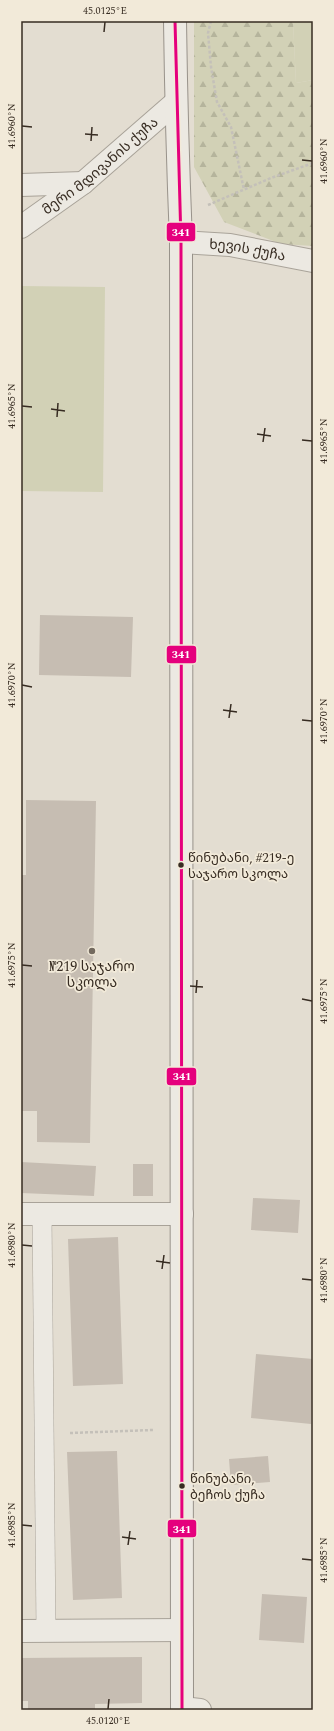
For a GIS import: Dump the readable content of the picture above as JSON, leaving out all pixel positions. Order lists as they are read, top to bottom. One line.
{"streets":{"street":["მერი მდივანის ქუჩა","ხევის ქუჩა"]},"places":["წინუბანი, #219-ე საჯარო სკოლა","№219 საჯარო სკოლა","წინუბანი, ბეჩოს ქუჩა"],"lines":["transit line 341"],"coordinates":["45.0125°E","41.6960°N","41.6965°N","41.6970°N","41.6975°N","41.6980°N","41.6985°N","45.0120°E"]}
